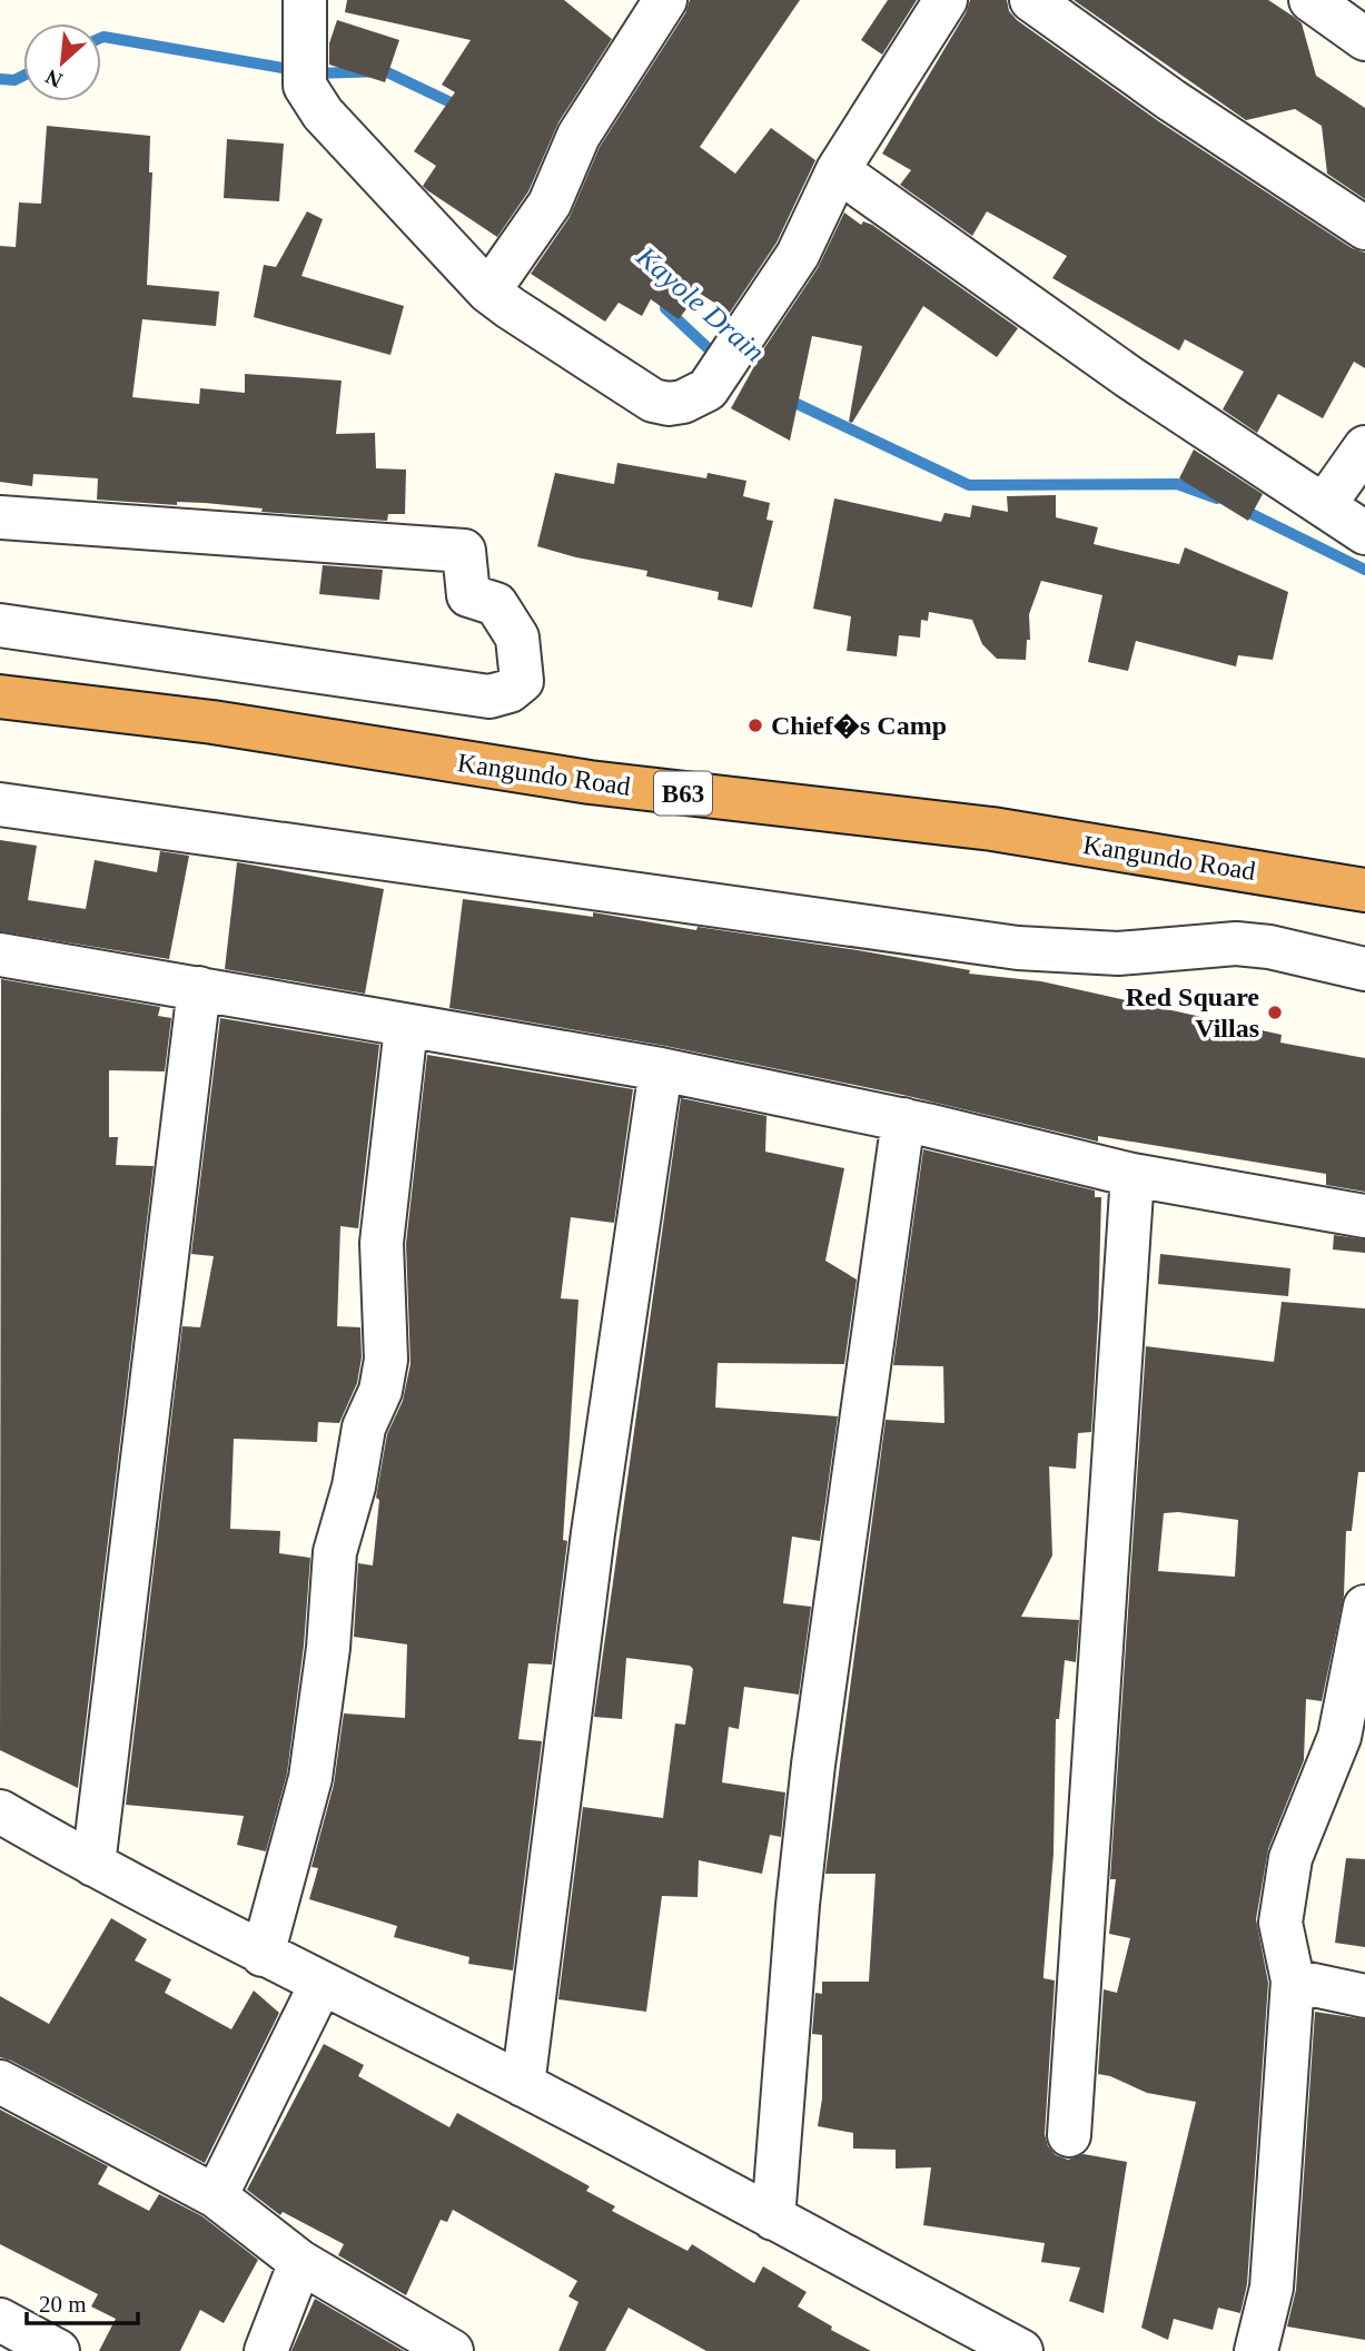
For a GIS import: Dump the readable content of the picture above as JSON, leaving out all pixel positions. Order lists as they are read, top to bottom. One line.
{"streets":{"highway":["Kangundo Road","B63"]},"water":["Kayole Drain"],"places":["Chief�s Camp","Red Square Villas"],"scale_bar":"20 m","north":"bottom left"}
